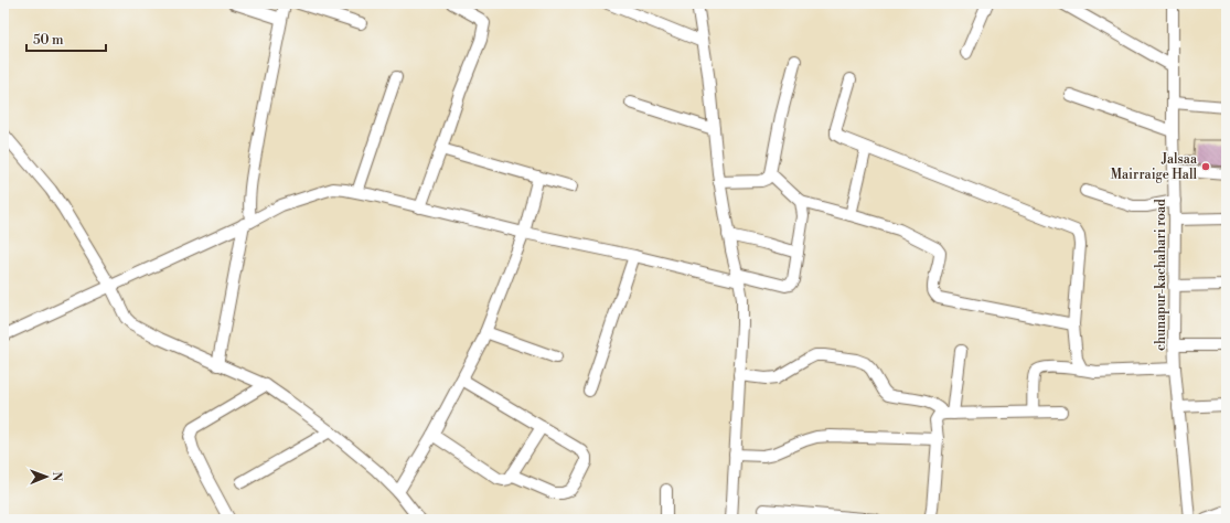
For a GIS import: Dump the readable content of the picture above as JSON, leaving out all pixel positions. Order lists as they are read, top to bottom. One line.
{"streets":{"street":["chunapur-kachahari road"]},"places":["Jalsaa Mairraige Hall"],"scale_bar":"50 m","north":"right"}
